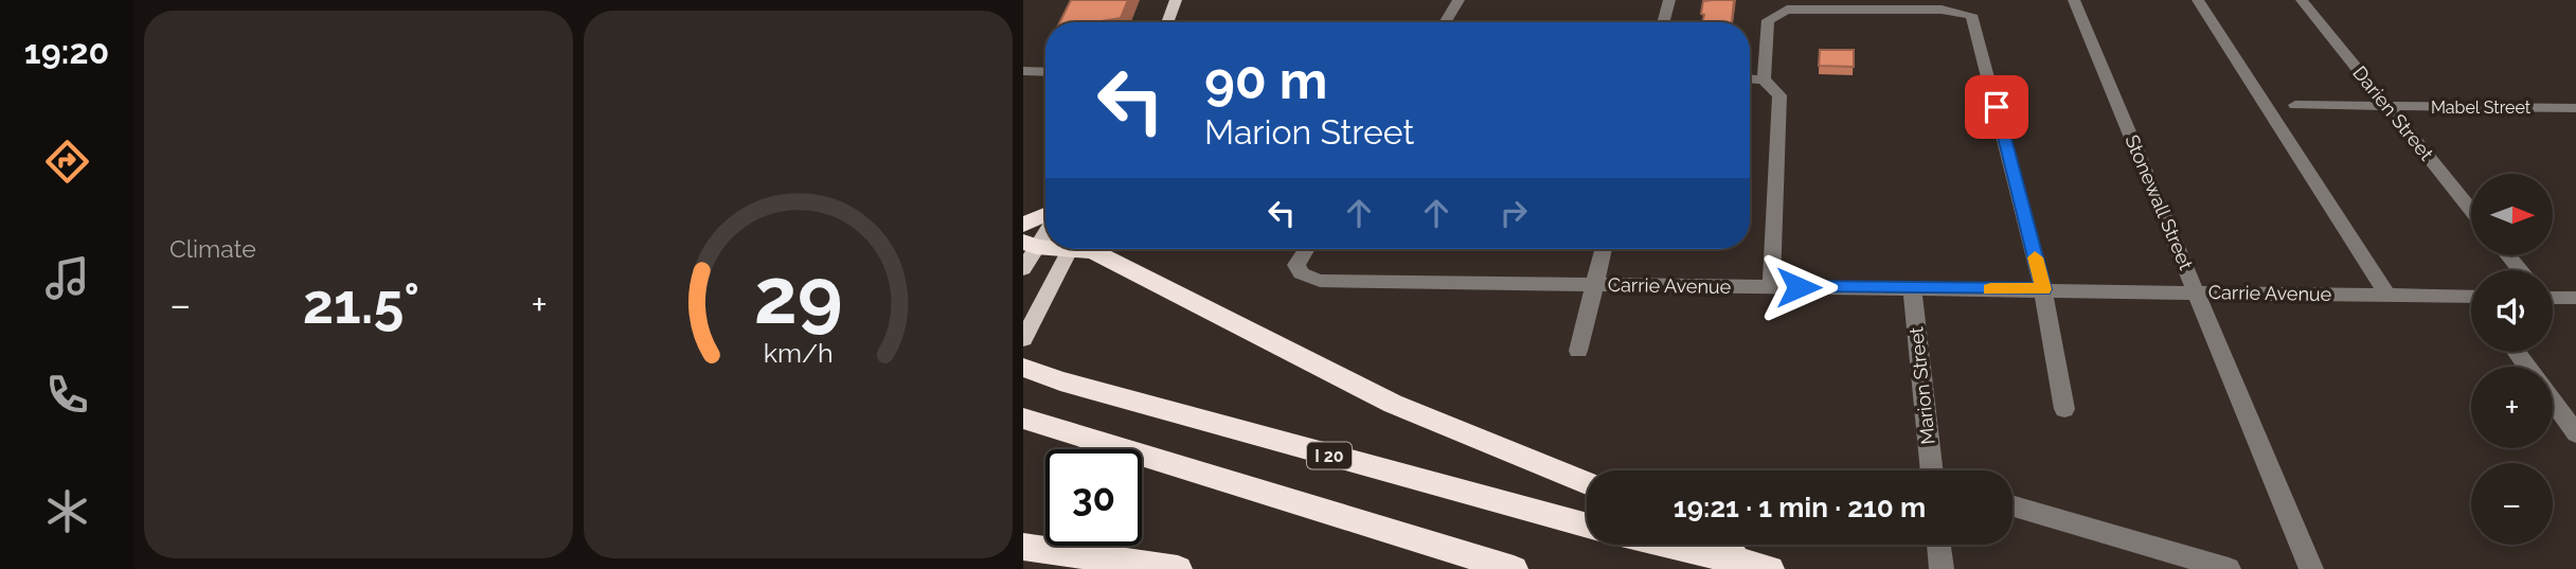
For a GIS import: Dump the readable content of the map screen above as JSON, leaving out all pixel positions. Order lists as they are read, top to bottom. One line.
{"streets":{"highway":["I 20"],"street":["Mabel Street","Darien Street","Stonewall Street","Carrie Avenue","Marion Street"]},"crossings":[["Mabel Street","Darien Street"],["Stonewall Street","Carrie Avenue"],["Carrie Avenue","Marion Street"]],"north":"right","page":{"tabs":"19:20","tile":"Climate","turn":["90 m","Marion Street"],"map_buttons":["+","−"],"heat":["−","21.5°","+"],"limit":"30","trip":"19:21 · 1 min · 210 m","gauge":["29","km/h"]}}
